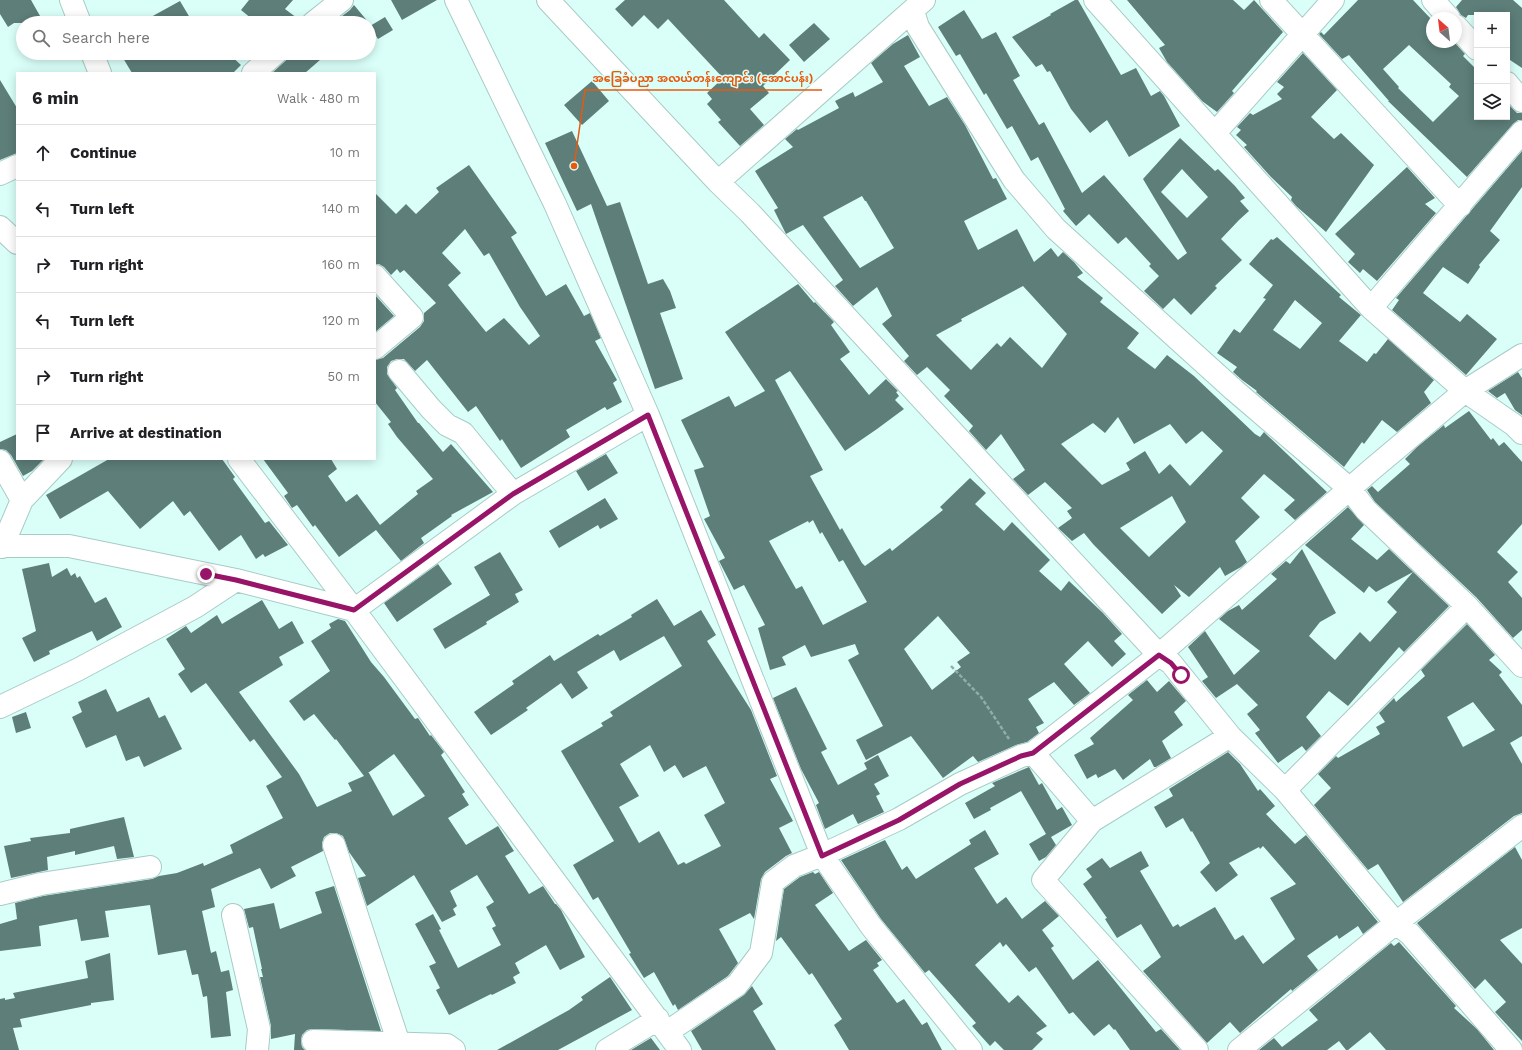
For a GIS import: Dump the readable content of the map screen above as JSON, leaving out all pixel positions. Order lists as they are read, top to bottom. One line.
{"places":["အခြေခံပညာ အလယ်တန်းကျောင်း (အောင်ပန်း)"],"north":"top left","page":{"map_buttons":["+","−"],"search":"Search here","heading":["6 min","Walk · 480 m"],"list":[["Continue","10 m"],["Turn left","140 m"],["Turn right","160 m"],["Turn left","120 m"],["Turn right","50 m"],"Arrive at destination"]}}
